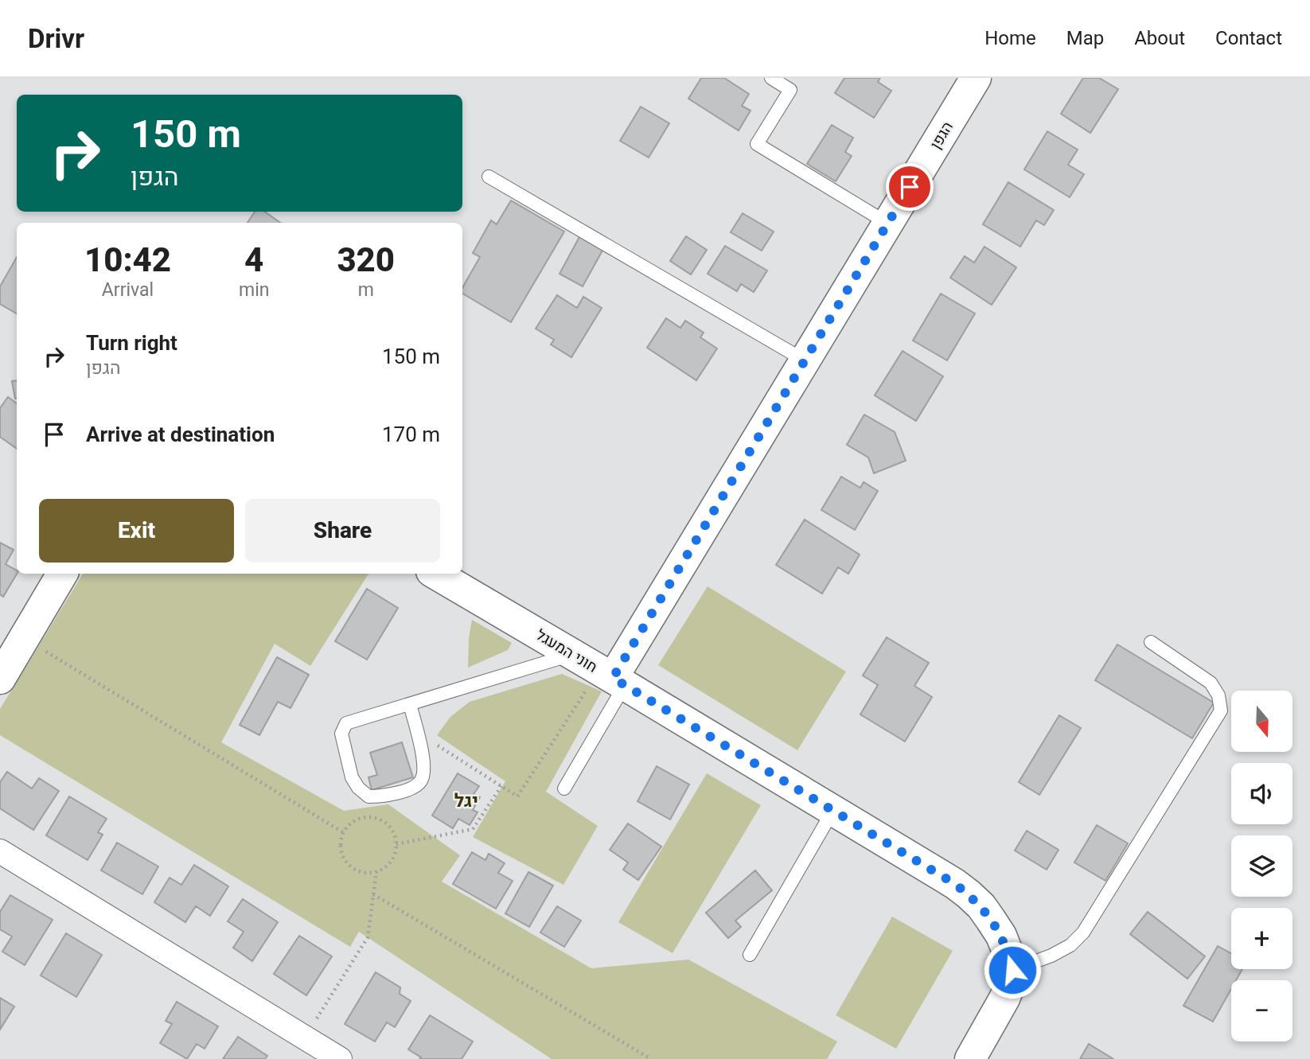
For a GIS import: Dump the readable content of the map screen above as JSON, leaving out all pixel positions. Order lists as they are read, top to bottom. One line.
{"streets":{"street":["הגפן","חוני המעגל"]},"crossings":[["הגפן","חוני המעגל"]],"districts":["יגל"],"north":"bottom","page":{"header":"Drivr","nav":["Home","Map","About","Contact"],"turn":["150 m","הגפן"],"eta":["10:42","Arrival","4","min","320","m"],"list":[{"name":"Turn right","note":"הגפן","value":"150 m"},{"name":"Arrive at destination","value":"170 m"}],"buttons":["Exit","Share"],"map_buttons":["+","−"]}}
